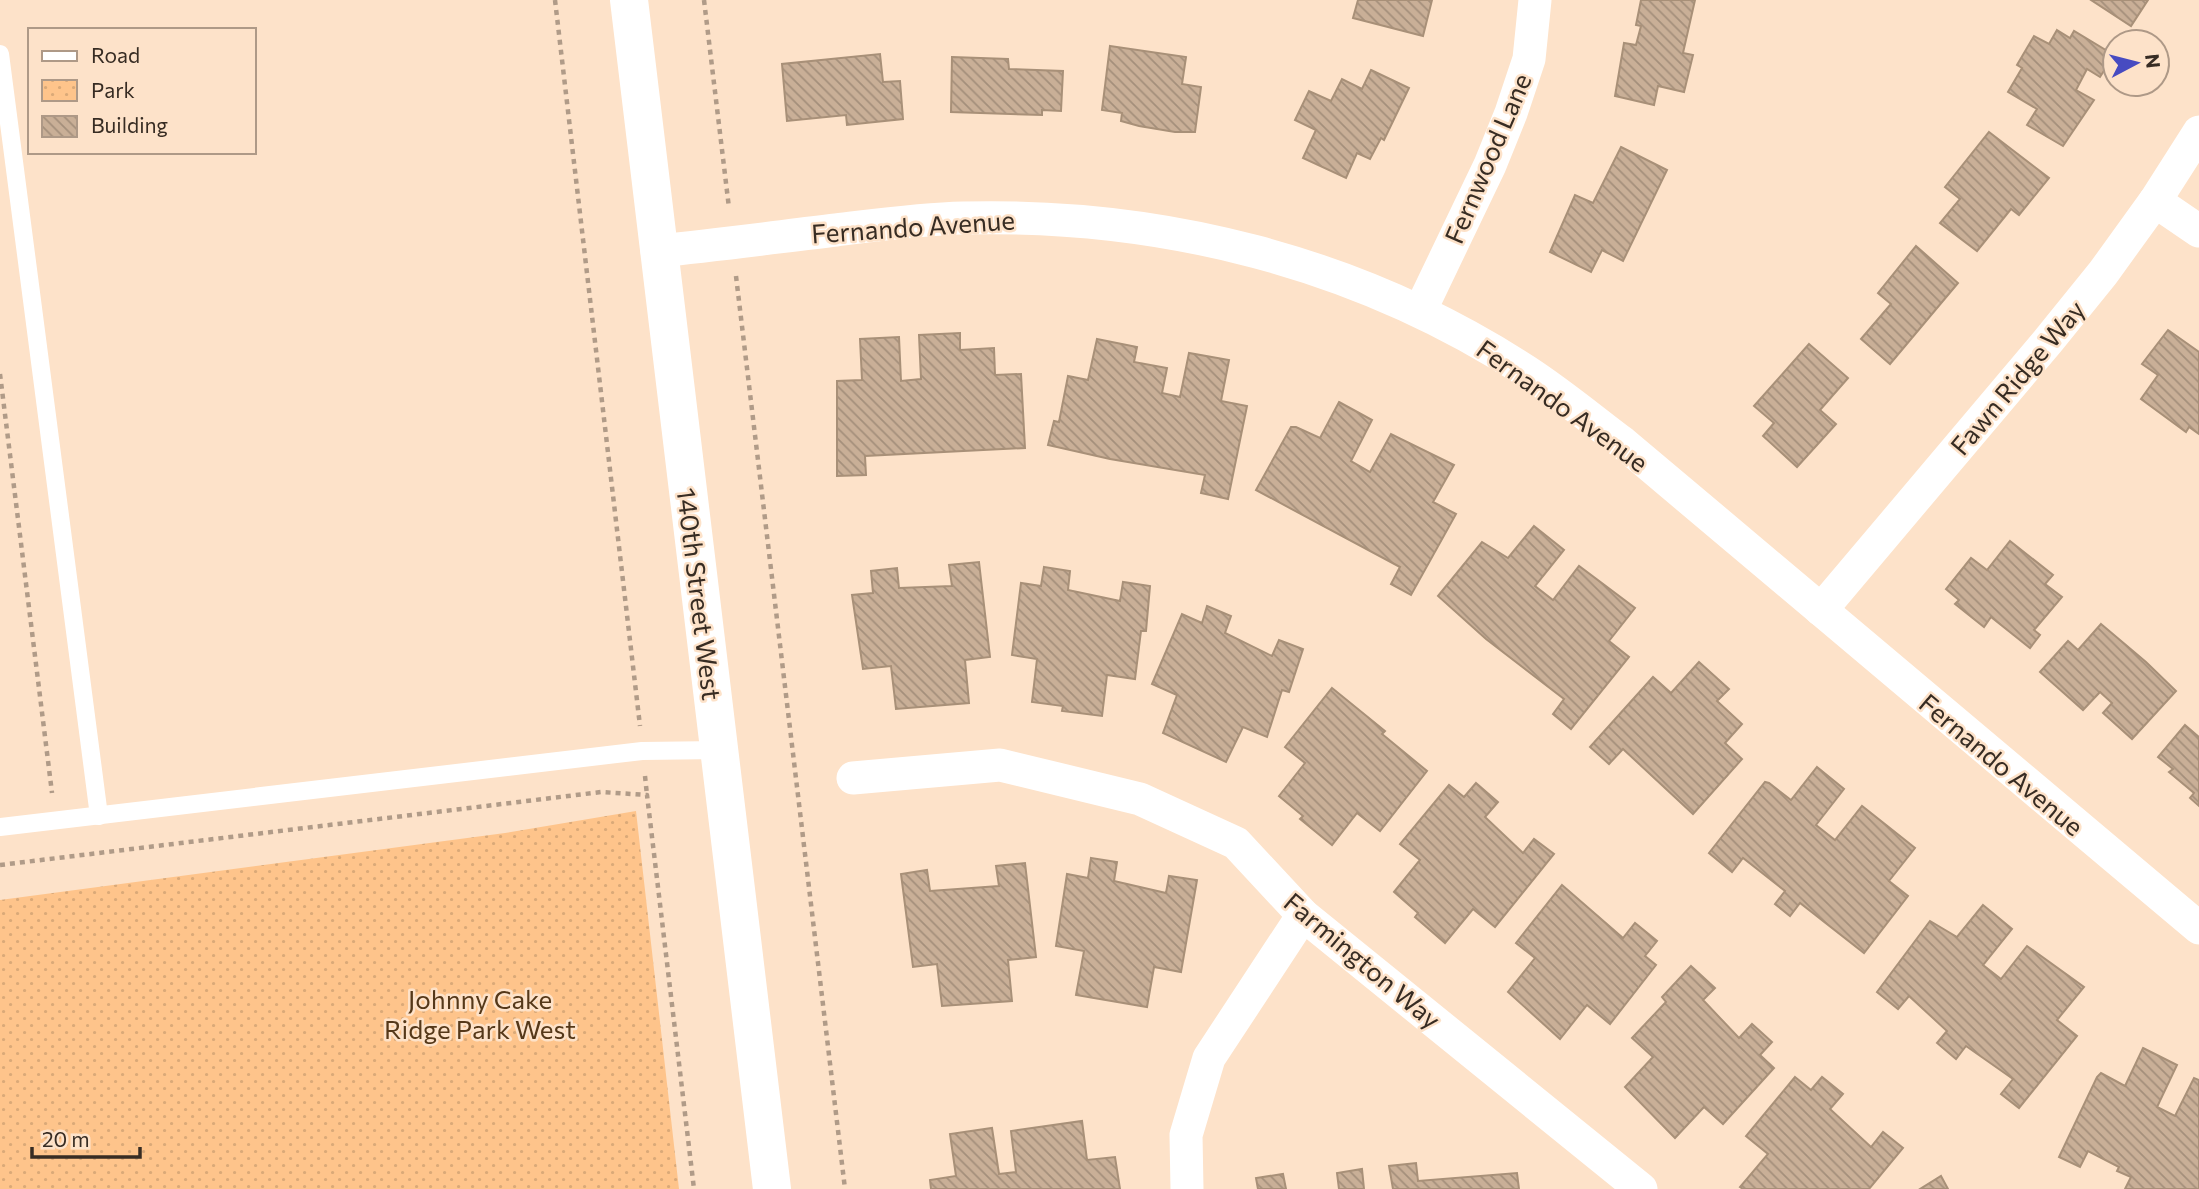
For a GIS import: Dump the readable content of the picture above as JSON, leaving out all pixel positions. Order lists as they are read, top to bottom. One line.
{"streets":{"street":["Fernwood Lane","Fernando Avenue","Fawn Ridge Way","140th Street West","Farmington Way"]},"crossings":[["Fernwood Lane","Fernando Avenue"],["Fernando Avenue","Fawn Ridge Way"],["Fernando Avenue","140th Street West"]],"parks":["Johnny Cake Ridge Park West"],"legend":["Road","Park","Building"],"scale_bar":"20 m","north":"right"}
